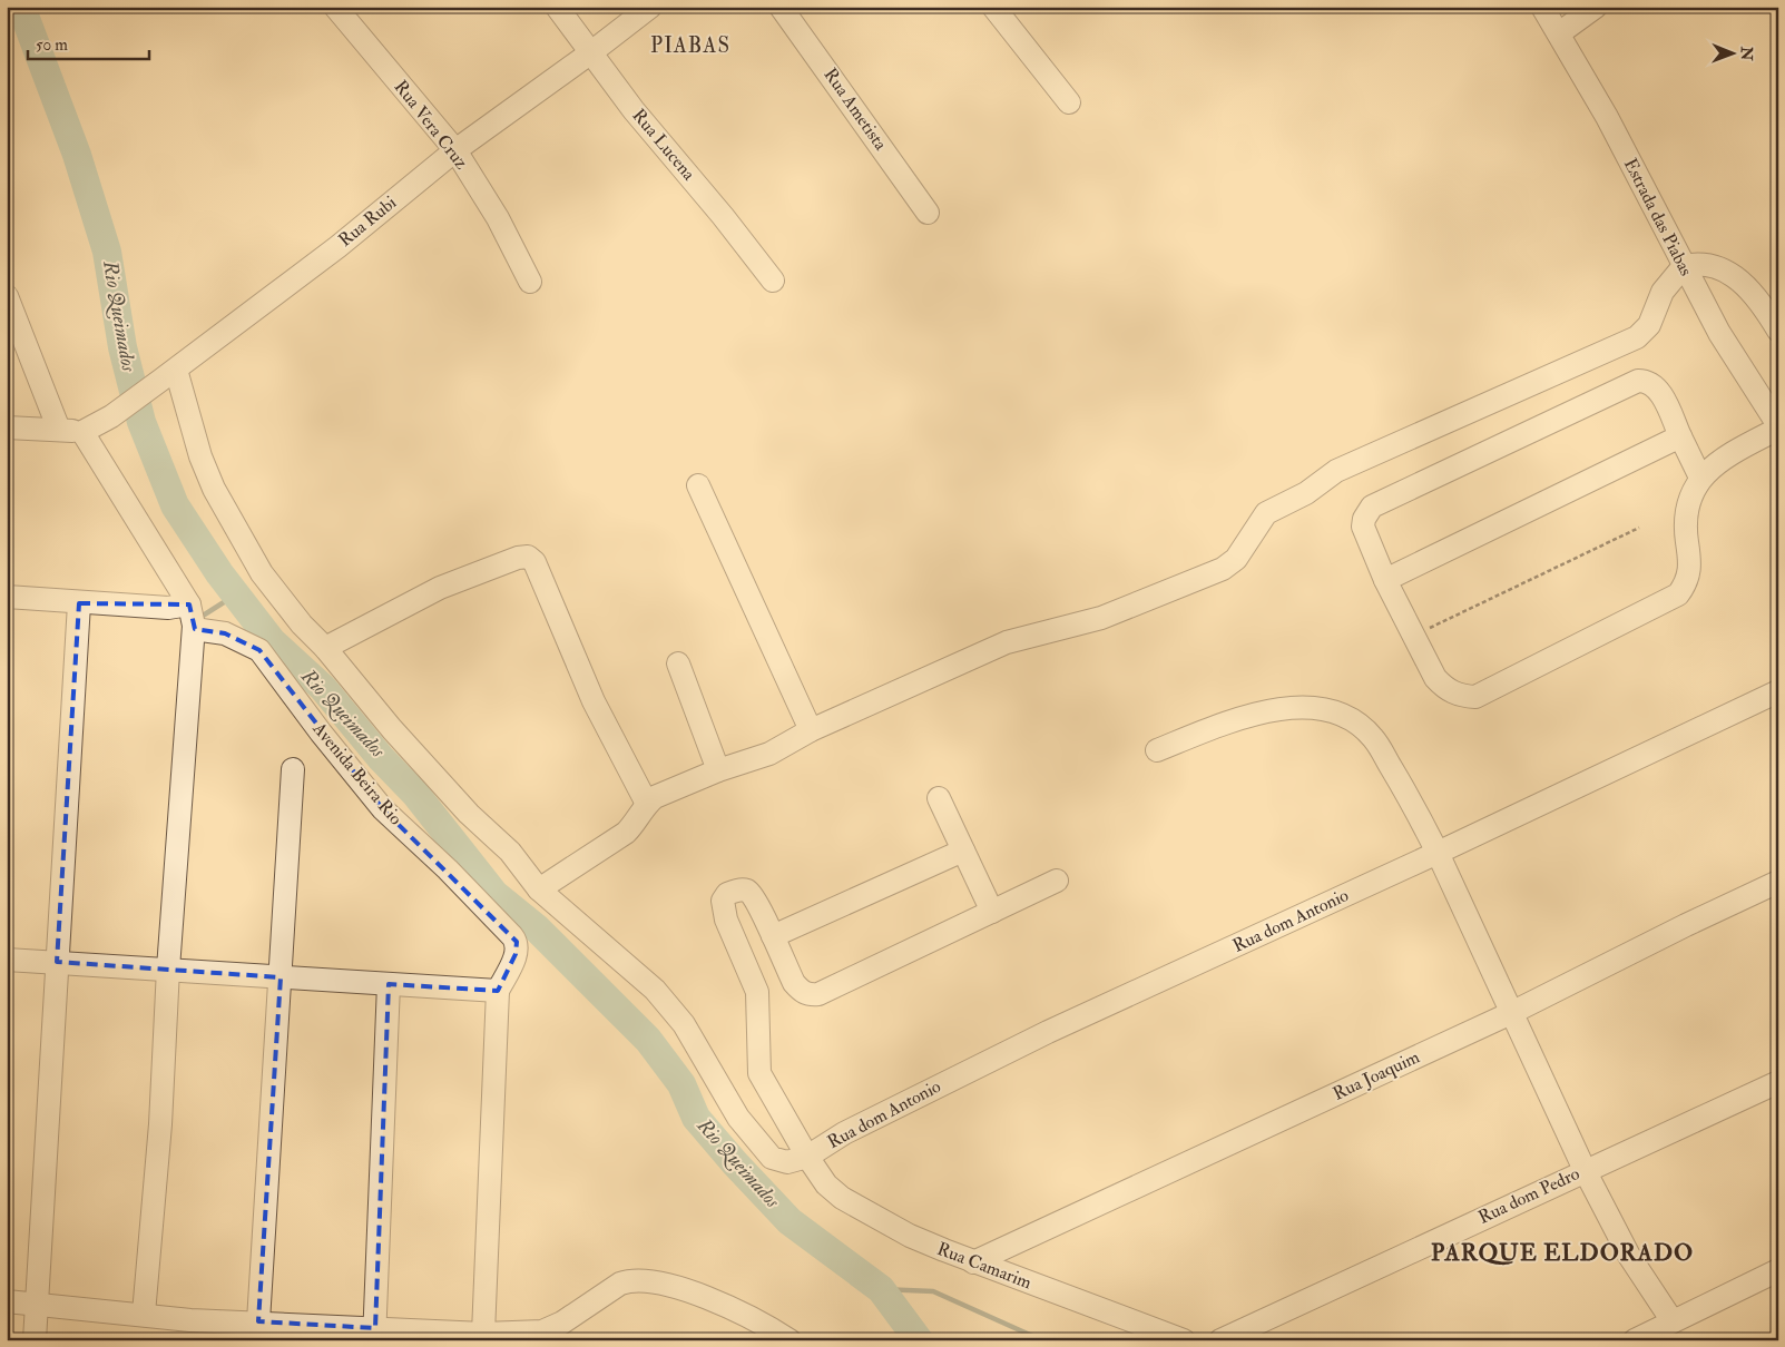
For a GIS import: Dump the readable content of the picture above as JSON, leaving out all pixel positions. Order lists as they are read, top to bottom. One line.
{"streets":{"street":["Rua Ametista","Rua Vera Cruz","Rua Lucena","Estrada das Piabas","Rua Rubi","Avenida Beira Rio","Rua dom Antonio","Rua Joaquim","Rua dom Pedro","Rua Camarim"]},"crossings":[["Rua Vera Cruz","Rua Rubi"],["Rua Lucena","Rua Rubi"],["Rua dom Antonio","Rua Camarim"],["Rua Joaquim","Rua Camarim"]],"districts":["PIABAS","PARQUE ELDORADO"],"water":["Rio Queimados"],"scale_bar":"50 m","north":"right"}
